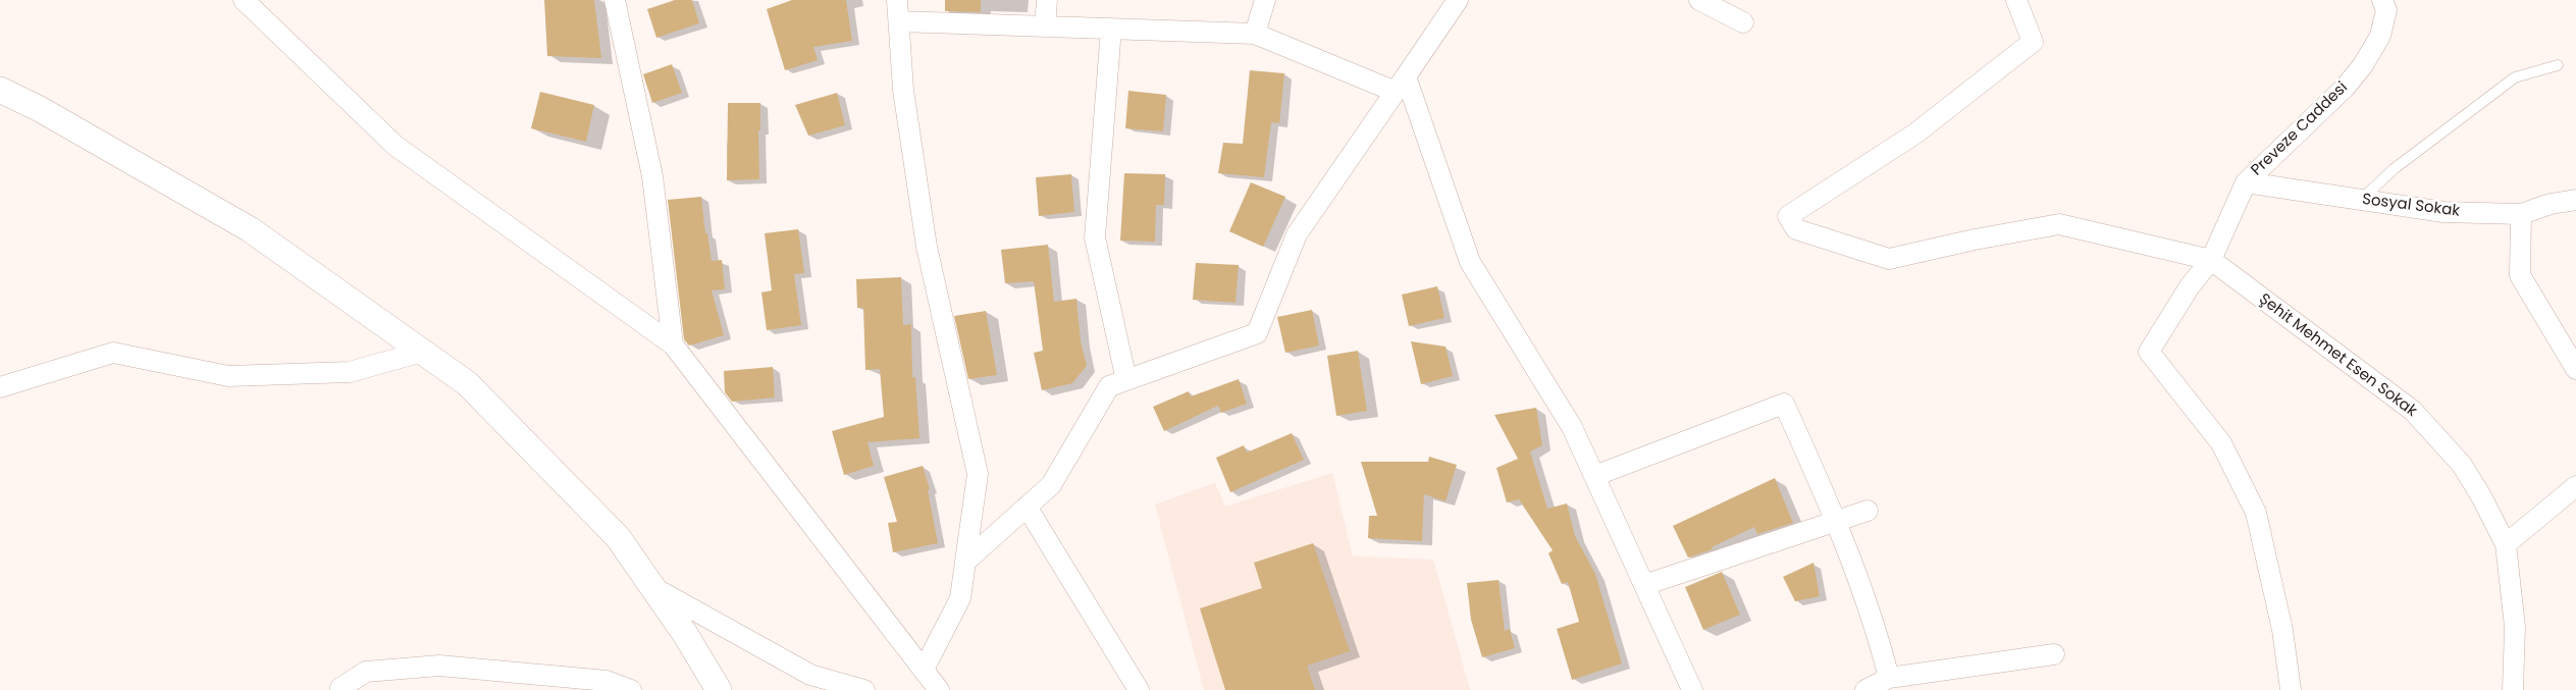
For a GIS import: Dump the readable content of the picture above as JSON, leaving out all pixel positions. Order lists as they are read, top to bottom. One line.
{"streets":{"street":["Preveze Caddesi","Sosyal Sokak","Şehit Mehmet Esen Sokak"]},"crossings":[["Preveze Caddesi","Sosyal Sokak"],["Preveze Caddesi","Şehit Mehmet Esen Sokak"]]}
